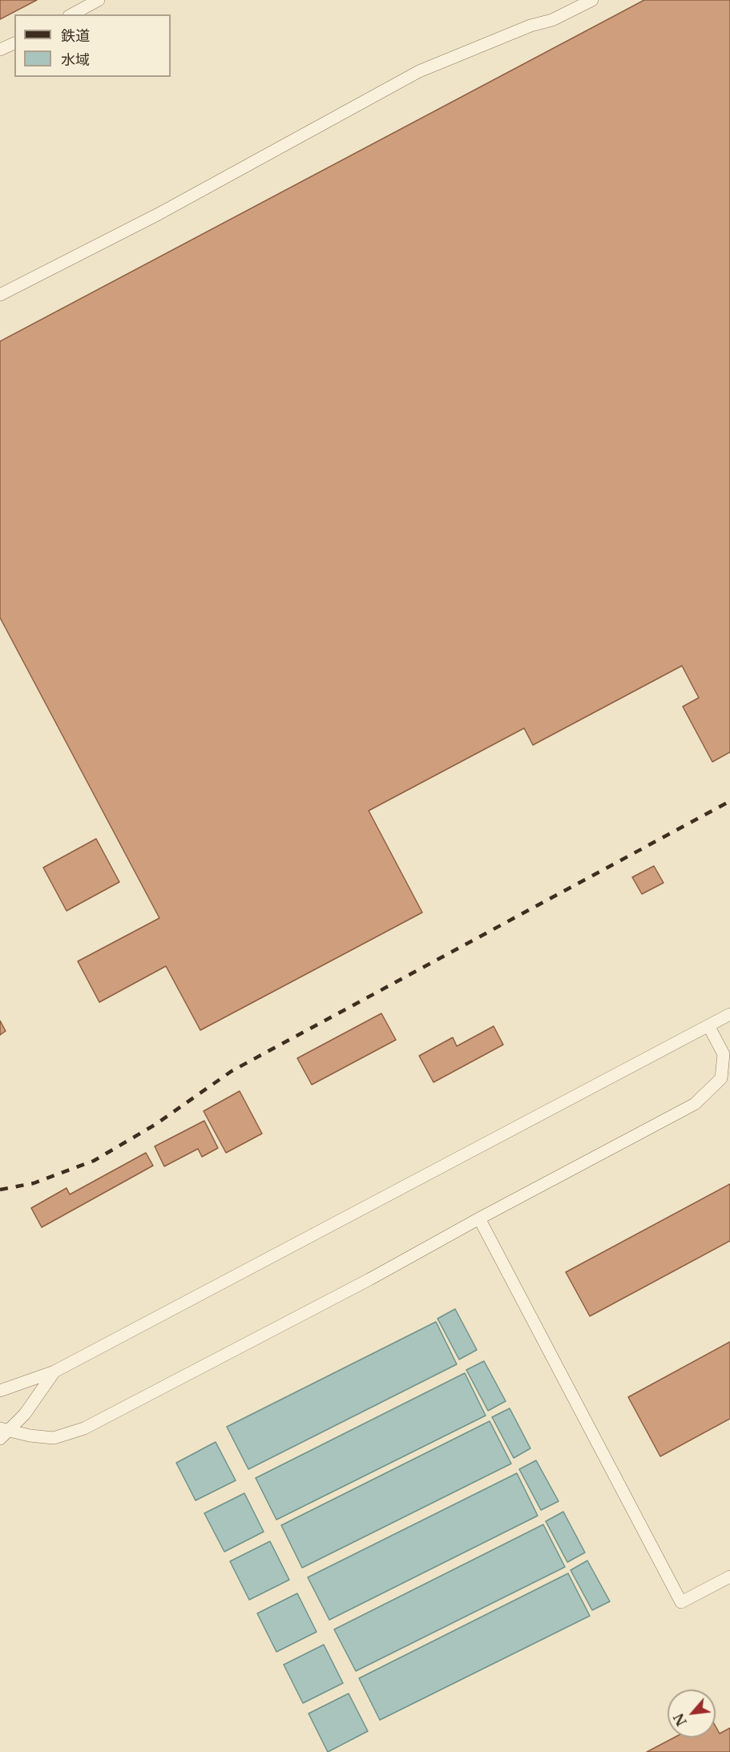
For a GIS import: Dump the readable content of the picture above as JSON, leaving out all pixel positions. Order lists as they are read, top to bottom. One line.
{"legend":["鉄道","水域"],"north":"bottom left"}
